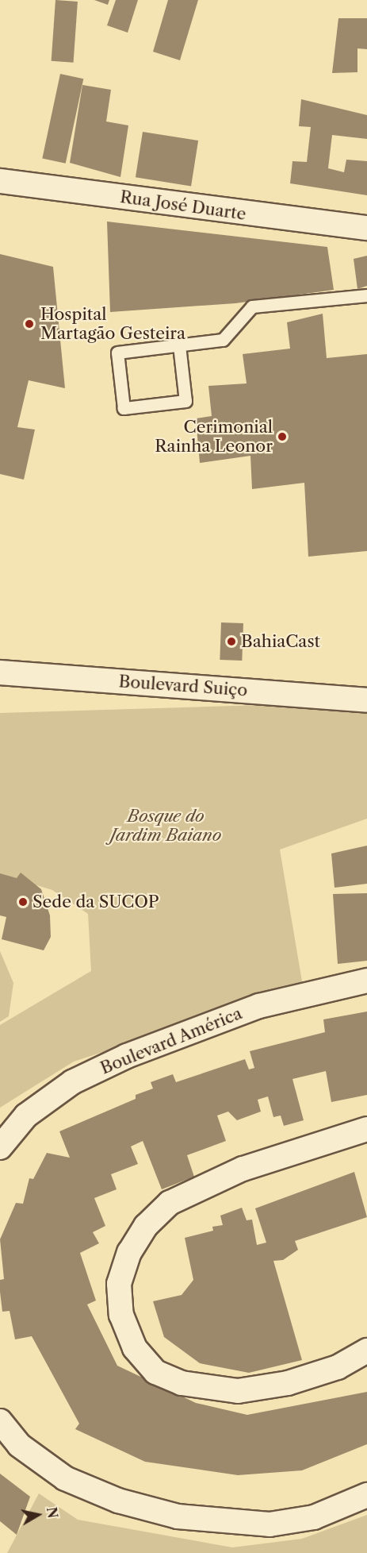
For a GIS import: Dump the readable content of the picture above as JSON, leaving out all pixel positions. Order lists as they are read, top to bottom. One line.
{"streets":{"street":["Rua José Duarte","Boulevard Suiço","Boulevard América"]},"parks":["Bosque do Jardim Baiano"],"places":["Hospital Martagão Gesteira","Cerimonial Rainha Leonor","BahiaCast","Sede da SUCOP"],"north":"right"}
